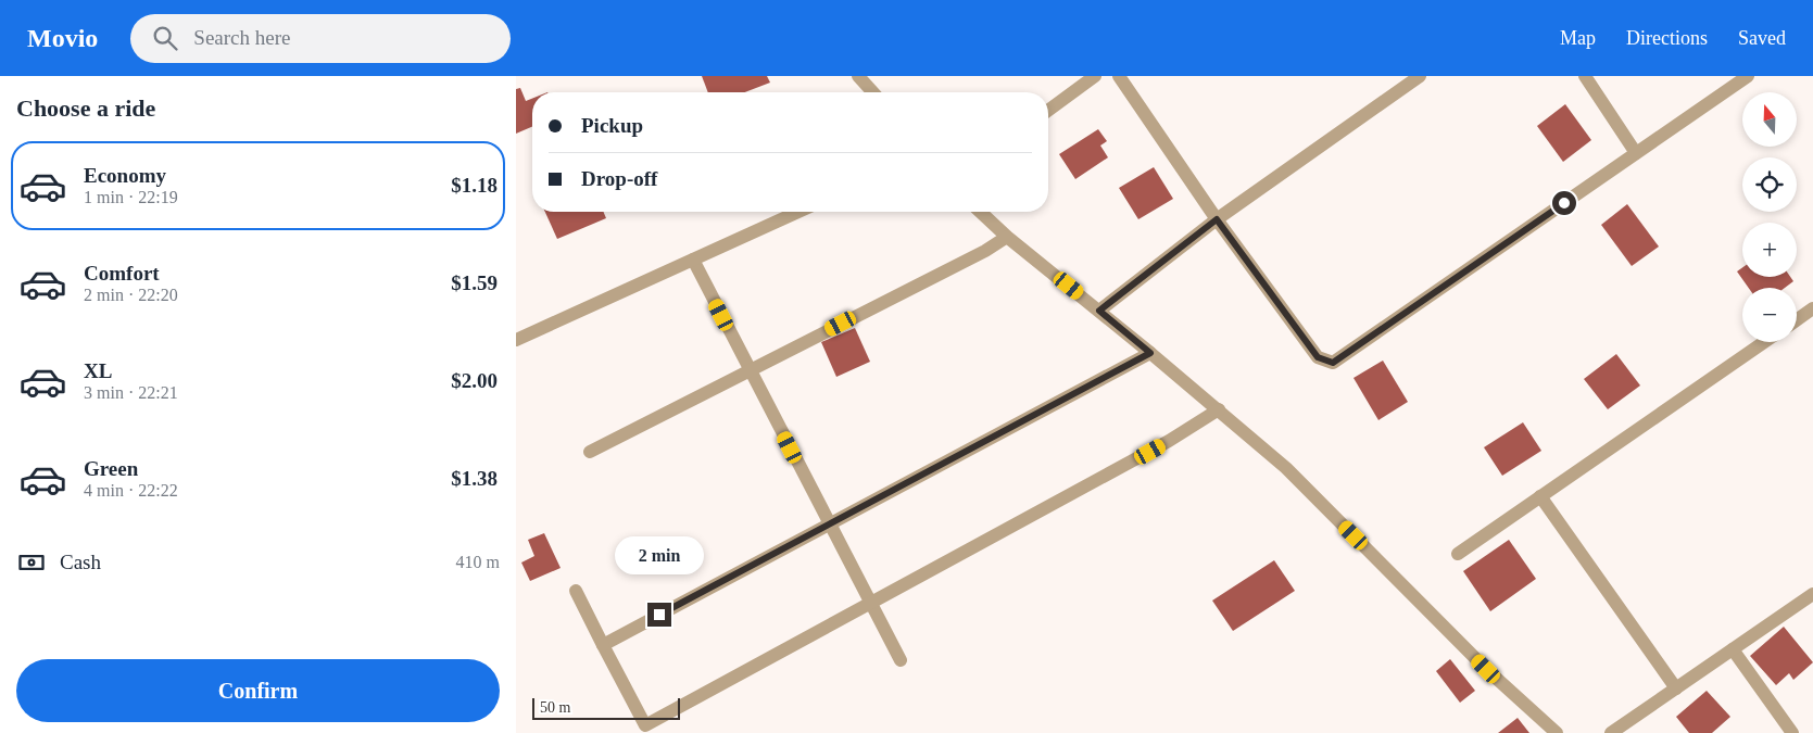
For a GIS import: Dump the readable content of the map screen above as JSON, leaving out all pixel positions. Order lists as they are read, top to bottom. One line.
{"scale_bar":"50 m","north":"top","page":{"header":"Movio","search":"Search here","nav":["Map","Directions","Saved"],"heading":"Choose a ride","map_buttons":["+","−"],"banner":["Pickup","Drop-off"],"list":[{"name":"Economy","note":"1 min · 22:19","value":"$1.18"},{"name":"Comfort","note":"2 min · 22:20","value":"$1.59"},{"name":"XL","note":"3 min · 22:21","value":"$2.00"},{"name":"Green","note":"4 min · 22:22","value":"$1.38"}],"pay":["Cash","410 m"],"bubble":"2 min","buttons":"Confirm","scale":"50 m"}}
